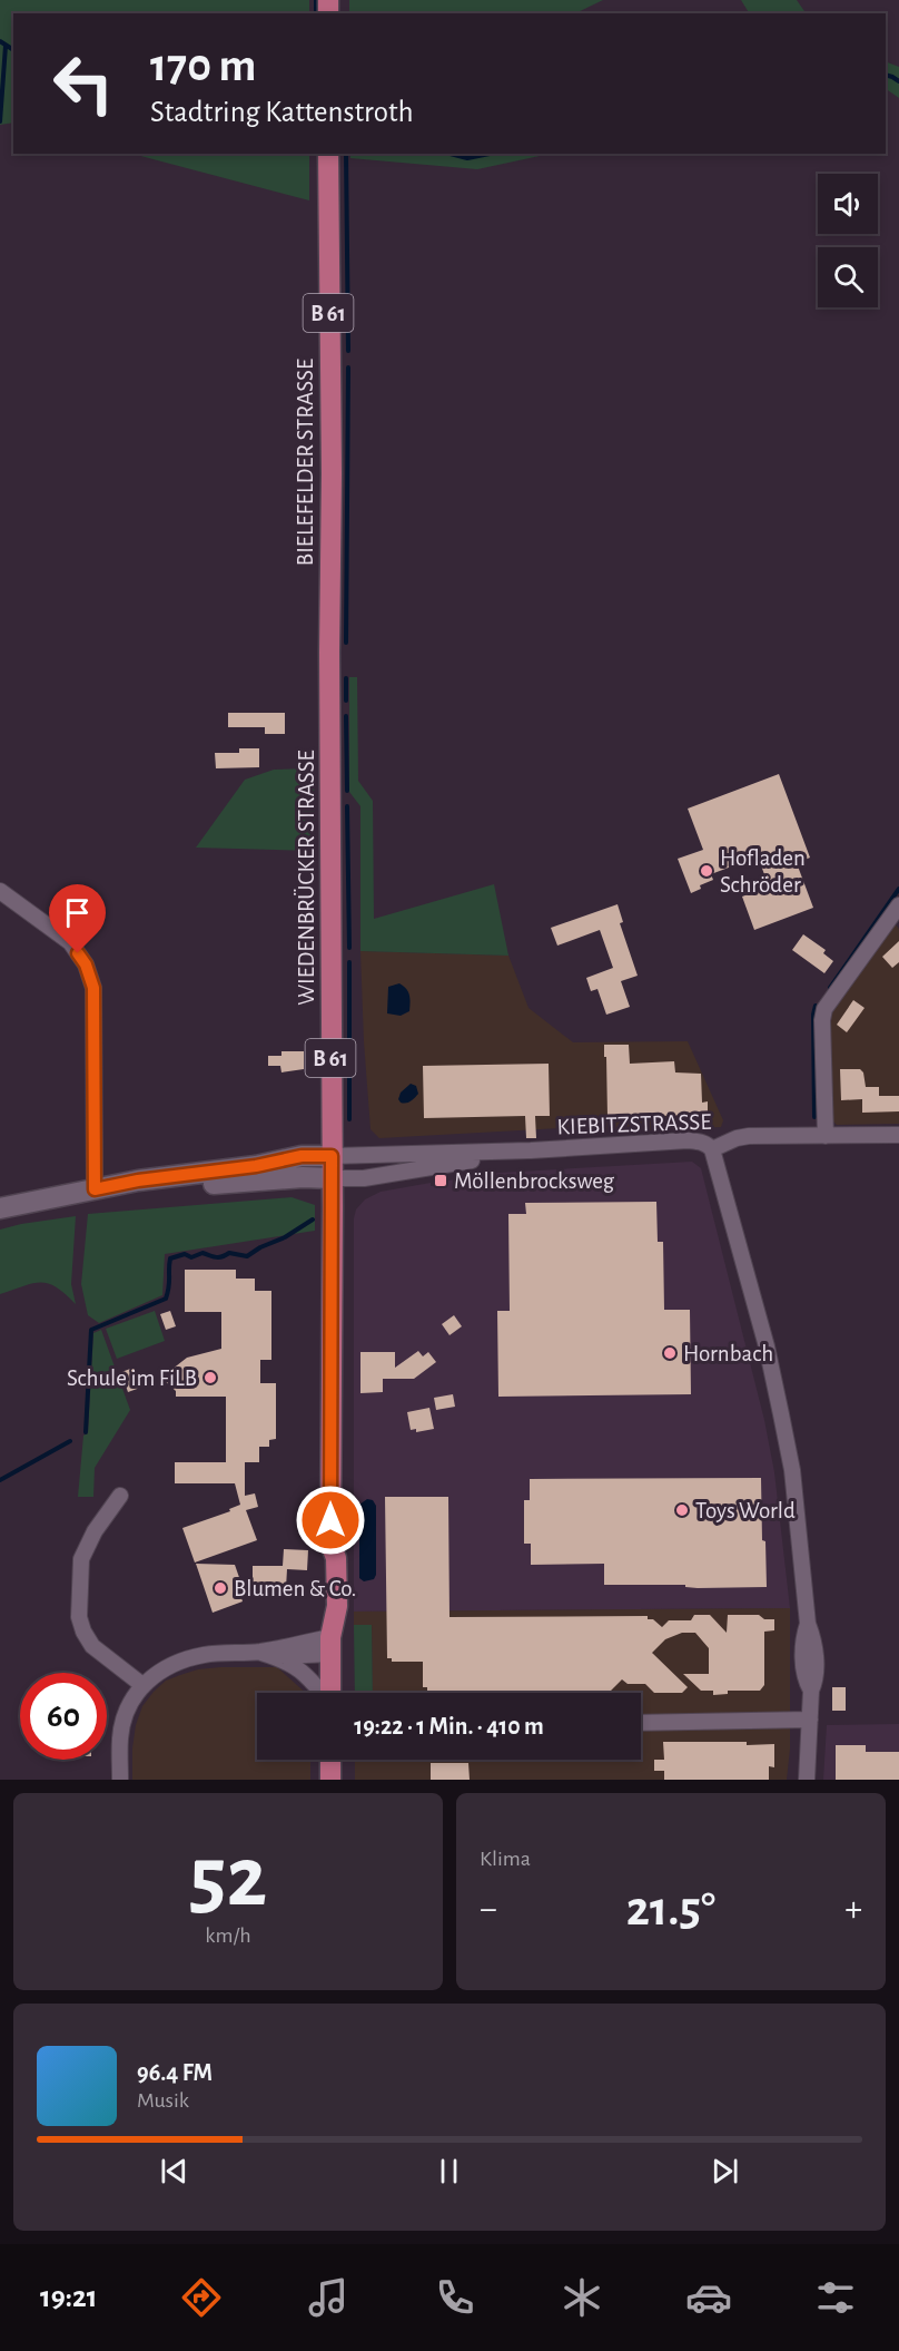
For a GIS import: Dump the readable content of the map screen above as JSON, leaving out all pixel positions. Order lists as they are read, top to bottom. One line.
{"streets":{"main road":["B 61","BIELEFELDER STRASSE","WIEDENBRÜCKER STRASSE"],"street":["KIEBITZSTRASSE"]},"crossings":[["BIELEFELDER STRASSE","WIEDENBRÜCKER STRASSE"],["WIEDENBRÜCKER STRASSE","KIEBITZSTRASSE"]],"places":{"other":["Hofladen Schröder","Hornbach","Schule im FiLB","Toys World","Blumen & Co."],"transit":["Möllenbrocksweg"]},"page":{"turn":["170 m","Stadtring Kattenstroth"],"limit":"60","trip":"19:22 · 1 Min. · 410 m","tile":[["52","km/h"],"Klima"],"heat":["−","21.5°","+"],"song":["96.4 FM","Musik"],"tabs":"19:21"}}
